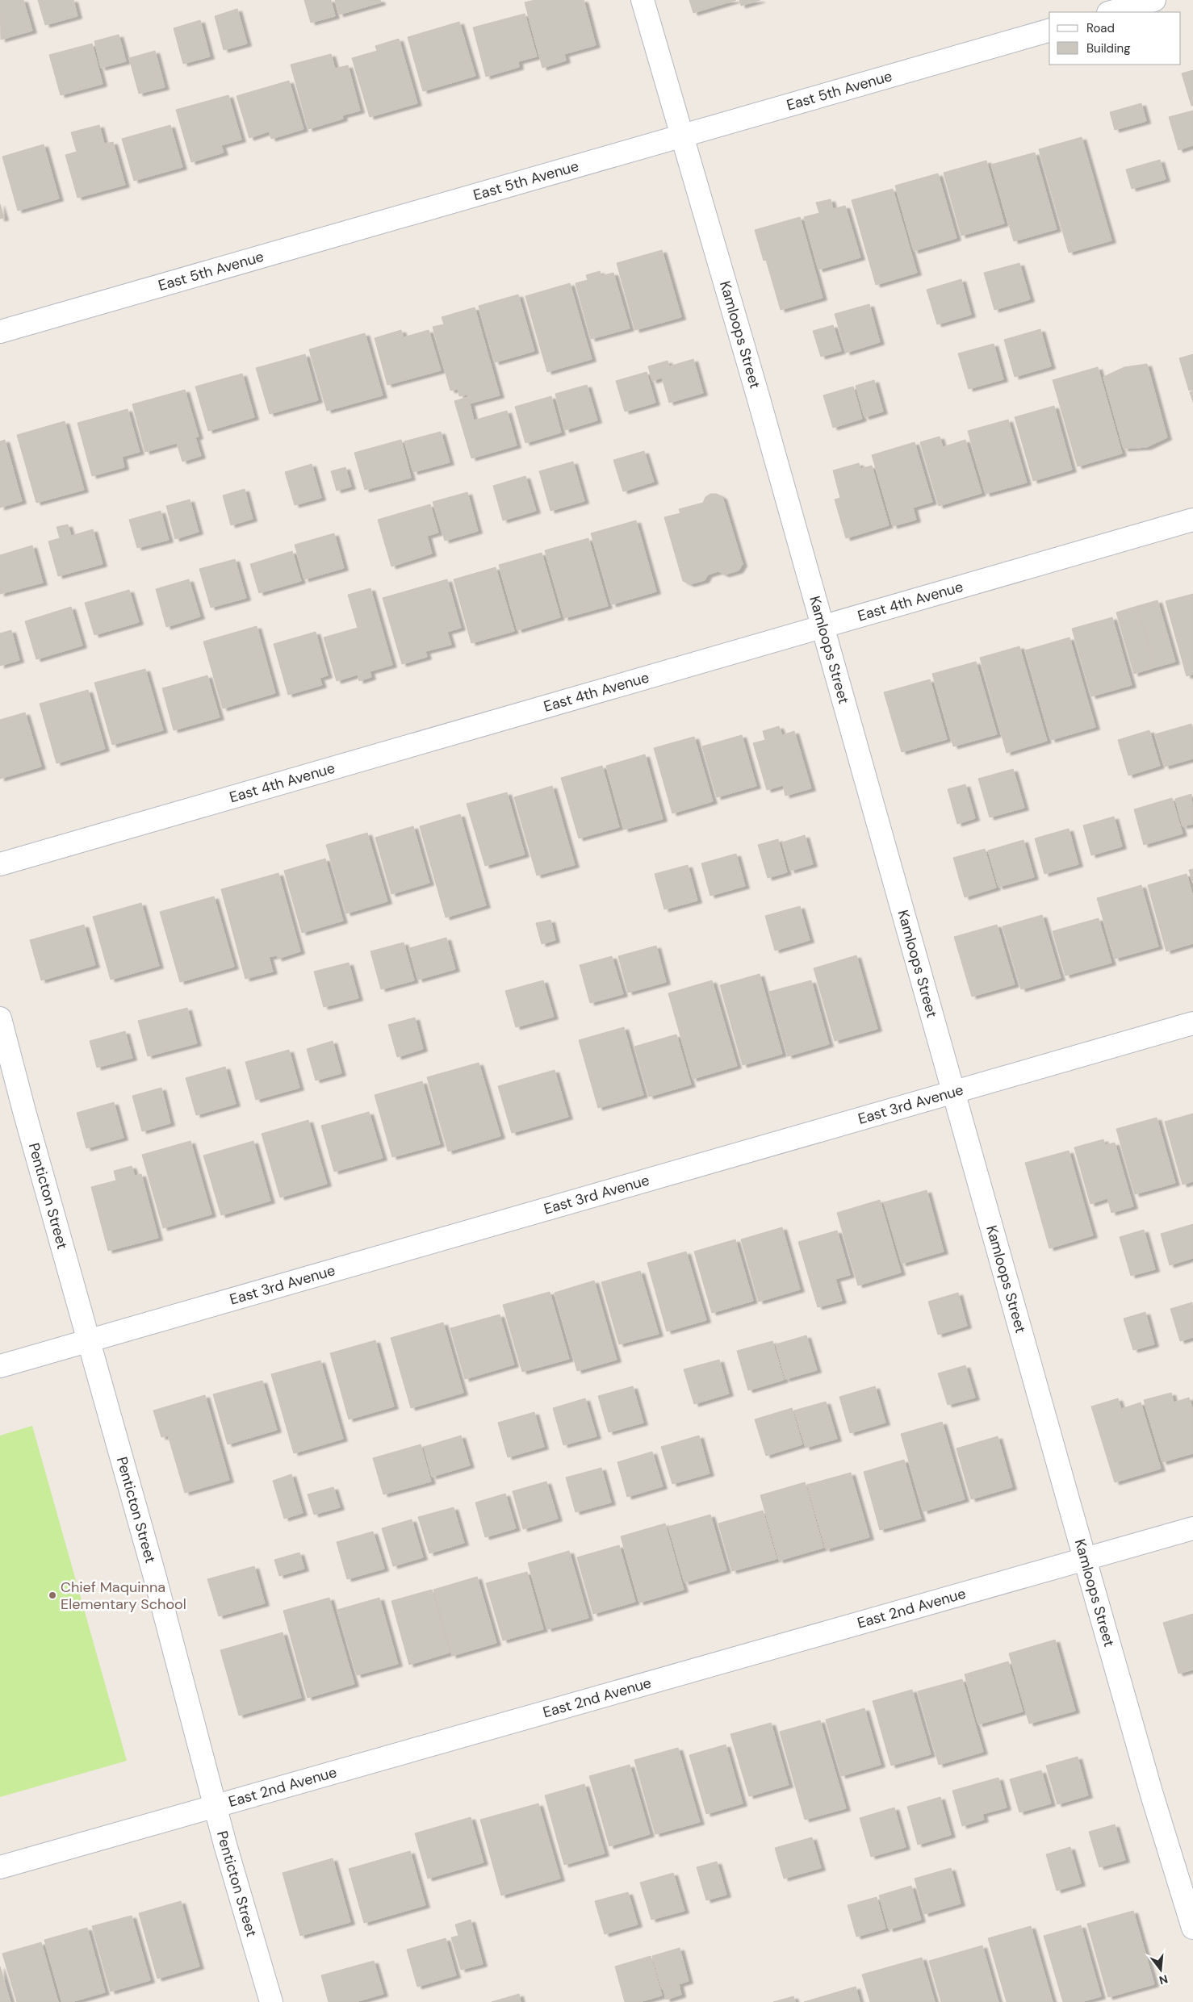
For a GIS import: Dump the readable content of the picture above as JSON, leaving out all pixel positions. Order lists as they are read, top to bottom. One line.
{"streets":{"street":["East 5th Avenue","Kamloops Street","East 4th Avenue","East 3rd Avenue","Penticton Street","East 2nd Avenue"]},"crossings":[["East 5th Avenue","Kamloops Street"],["Kamloops Street","East 4th Avenue"],["Kamloops Street","East 3rd Avenue"],["Kamloops Street","East 2nd Avenue"],["East 3rd Avenue","Penticton Street"],["Penticton Street","East 2nd Avenue"]],"places":["Chief Maquinna Elementary School"],"legend":["Road","Building"],"north":"bottom"}
